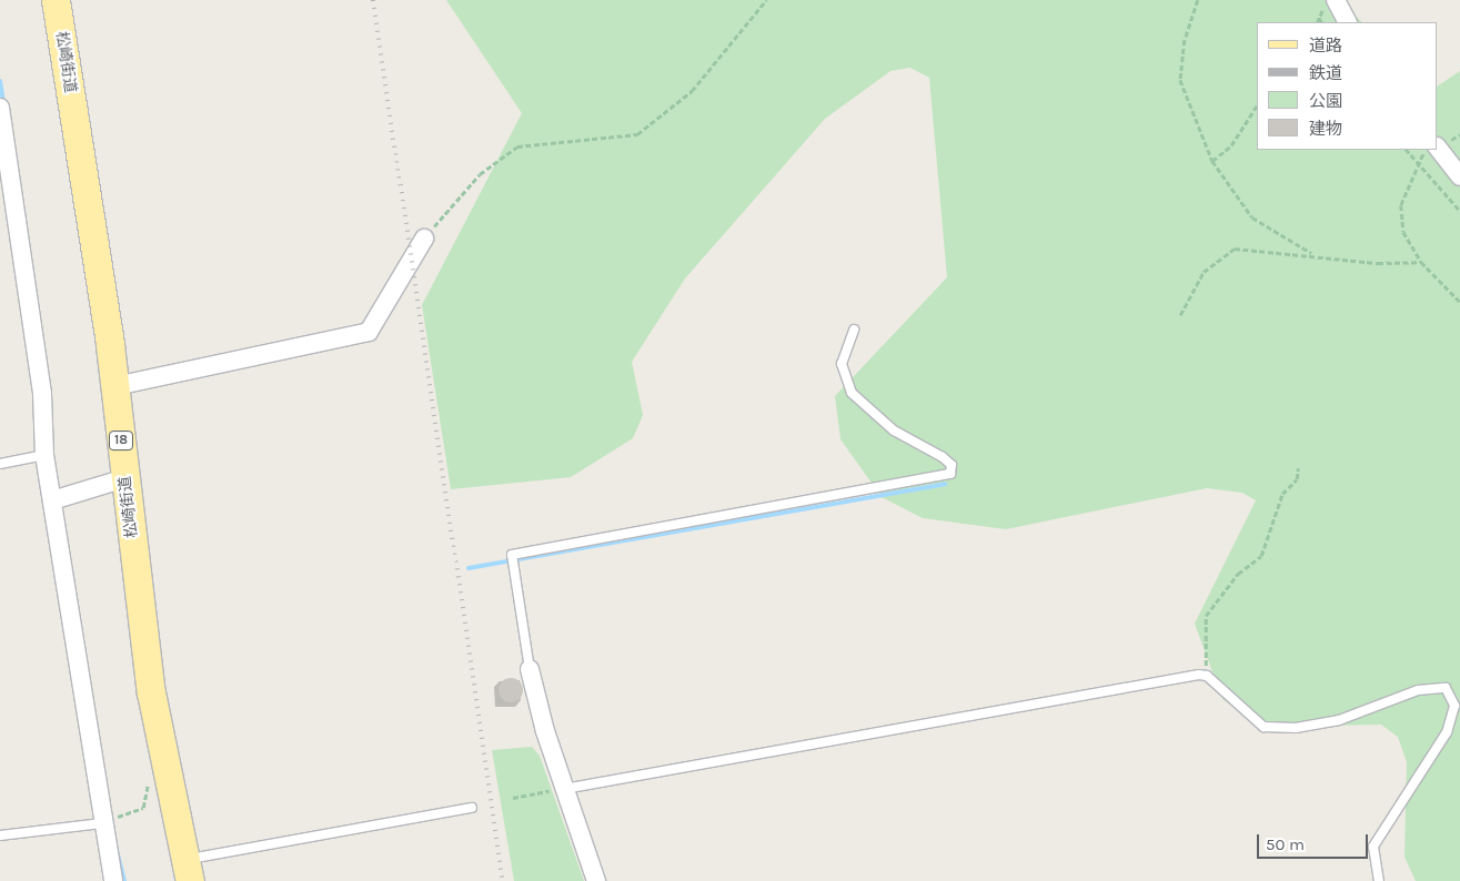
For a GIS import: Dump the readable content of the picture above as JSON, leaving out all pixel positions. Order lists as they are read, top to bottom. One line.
{"streets":{"main road":["松崎街道","18"]},"legend":["道路","鉄道","公園","建物"],"scale_bar":"50 m"}
